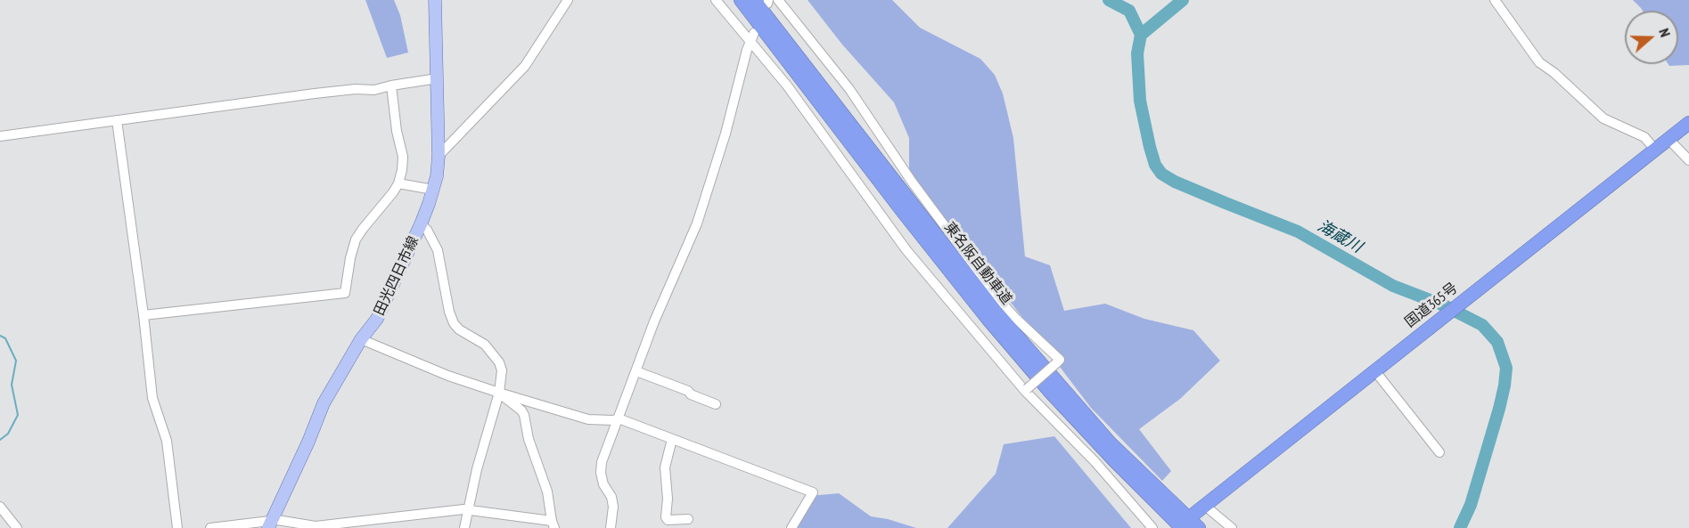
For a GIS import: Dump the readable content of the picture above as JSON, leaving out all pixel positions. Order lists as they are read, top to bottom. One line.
{"streets":{"highway":["東名阪自動車道","国道365号"],"main road":["田光四日市線"]},"water":["海蔵川"],"north":"right"}
